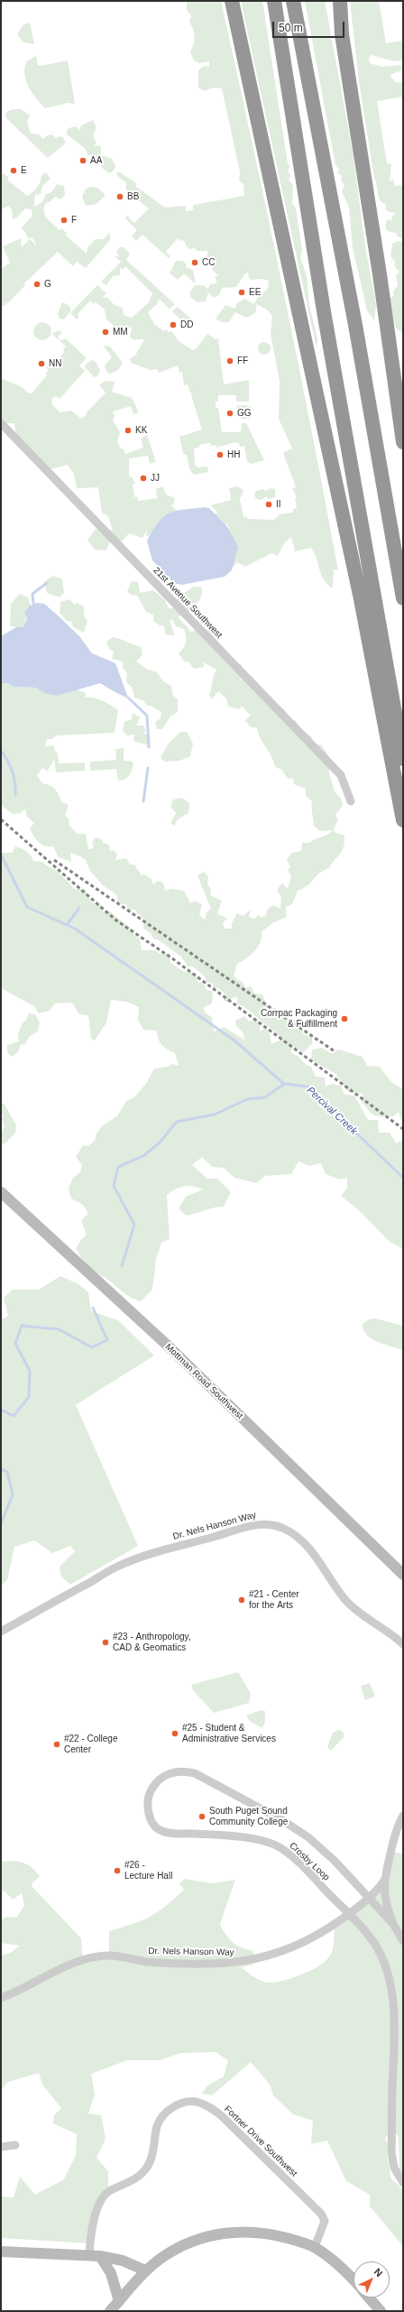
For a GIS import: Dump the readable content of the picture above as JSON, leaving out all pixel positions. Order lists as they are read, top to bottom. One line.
{"streets":{"street":["21st Avenue Southwest","Mottman Road Southwest","Dr. Nels Hanson Way","Crosby Loop","Fortner Drive Southwest"]},"crossings":[["Dr. Nels Hanson Way","Crosby Loop"]],"water":["Percival Creek"],"places":["AA","E","BB","F","CC","G","EE","DD","MM","FF","NN","GG","KK","HH","JJ","II","Corrpac Packaging & Fulfillment","#21 - Center for the Arts","#23 - Anthropology, CAD & Geomatics","#25 - Student & Administrative Services","#22 - College Center","South Puget Sound Community College","#26 - Lecture Hall"],"scale_bar":"50 m","north":"top right"}
